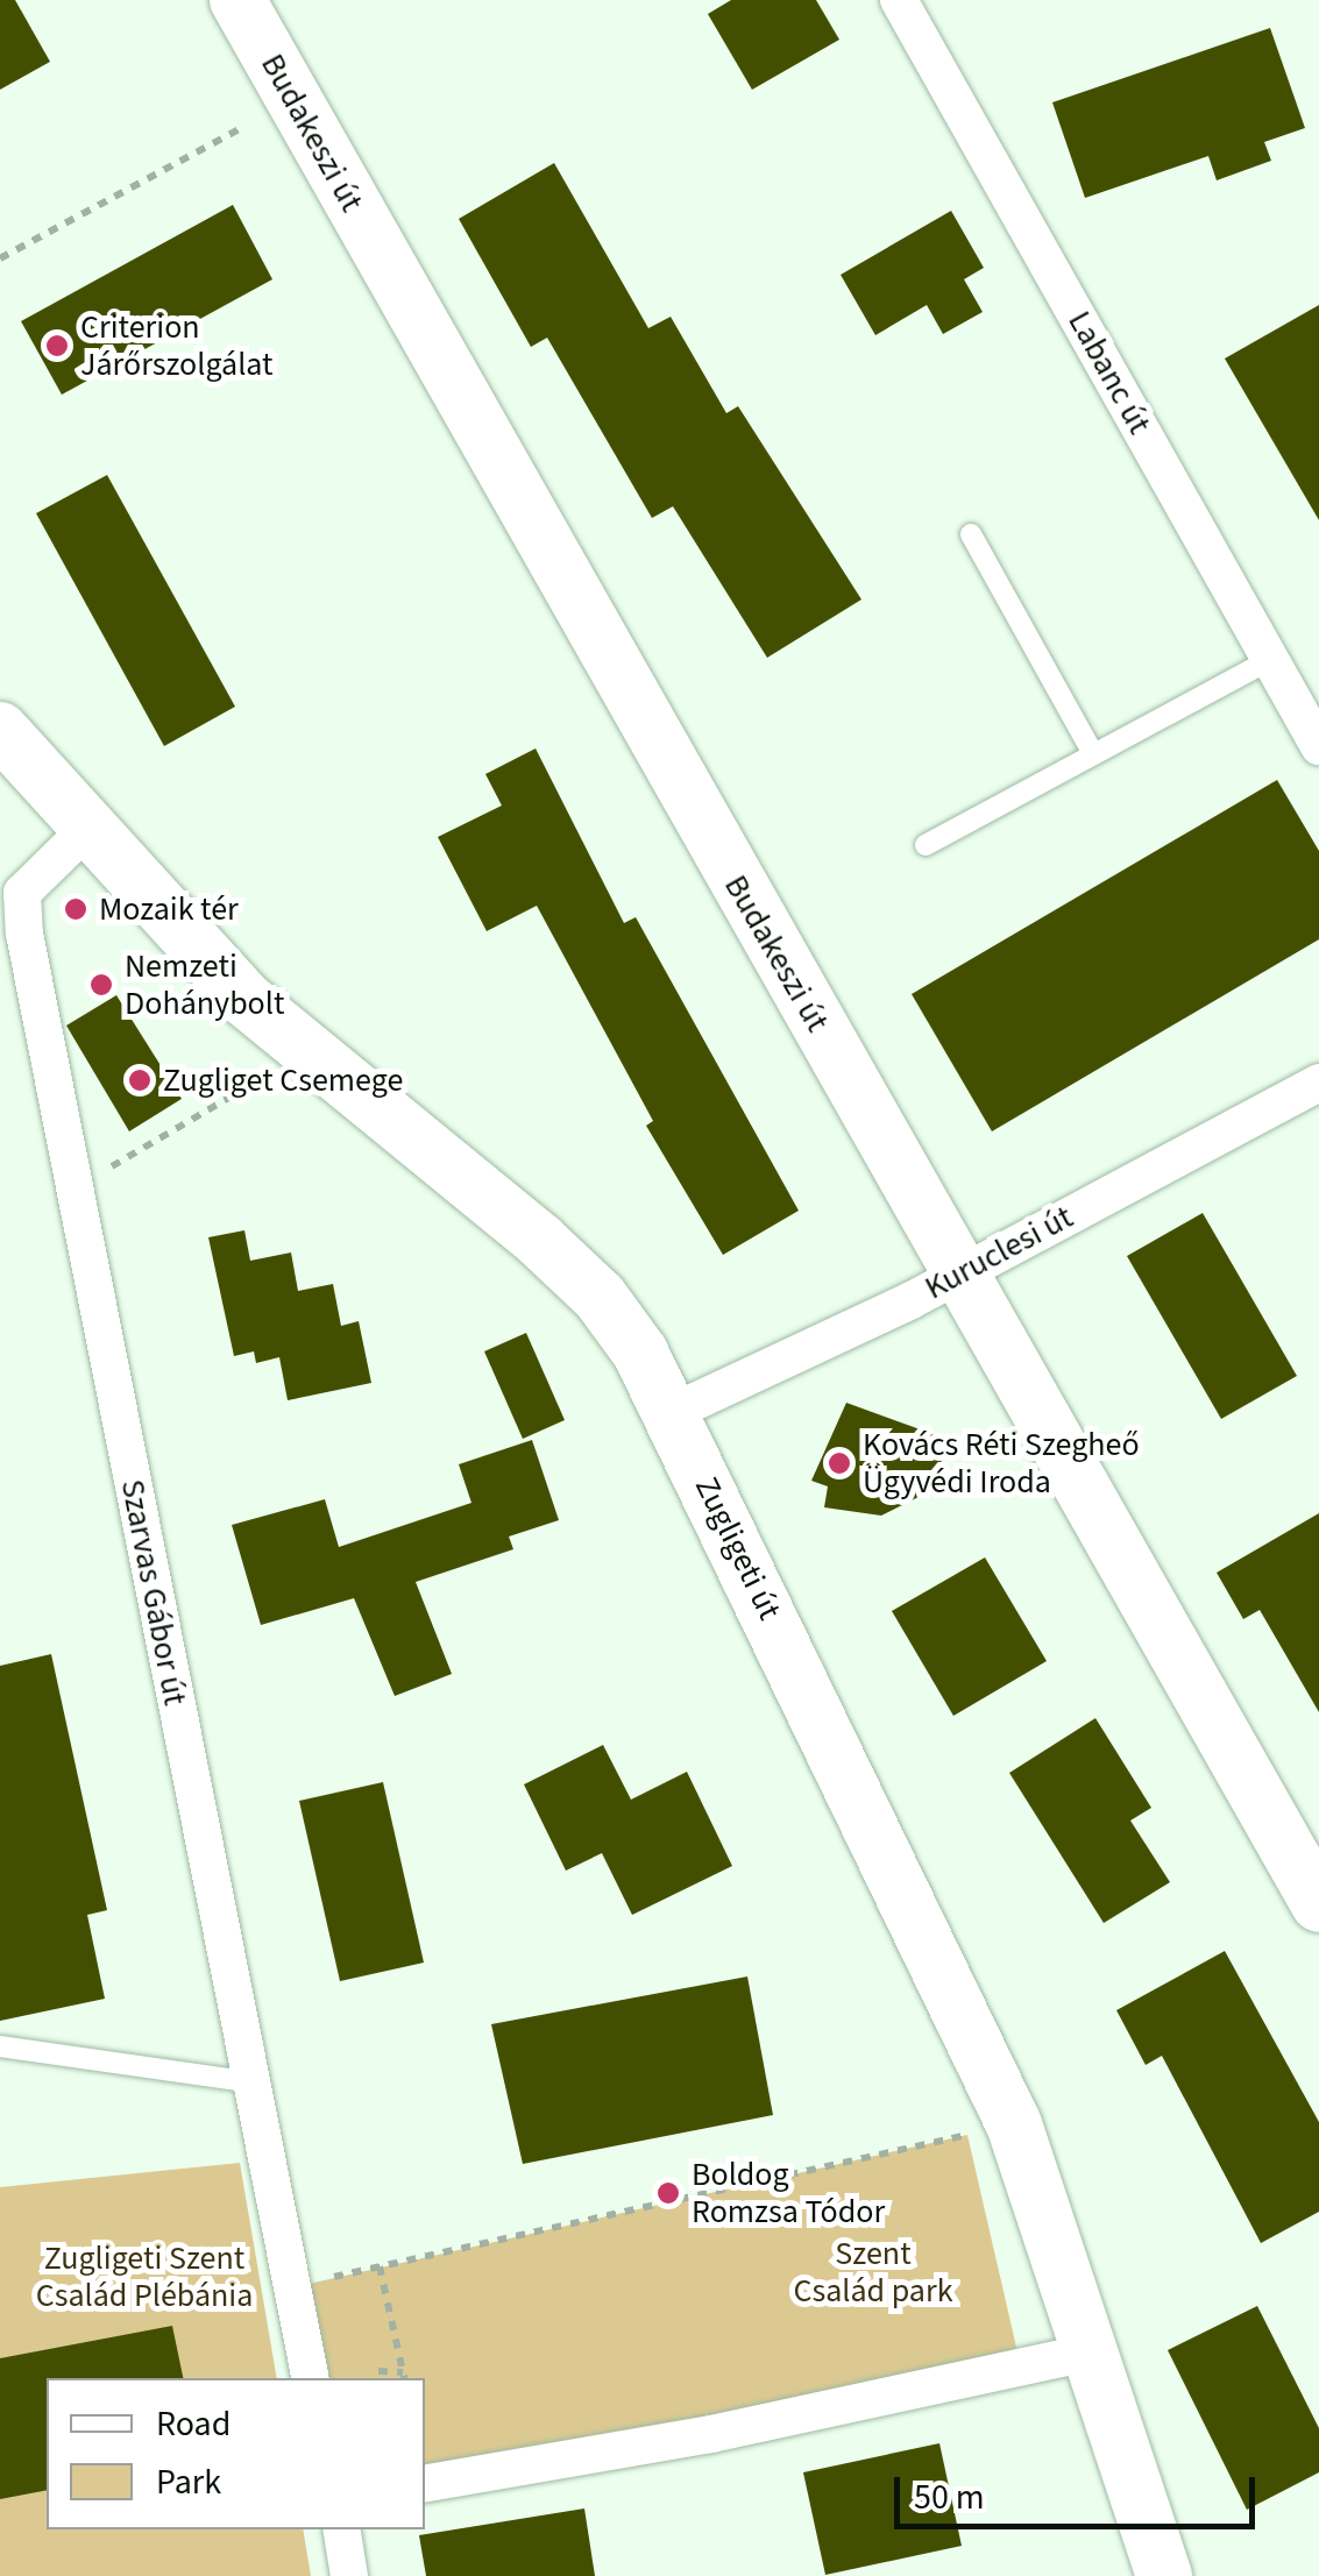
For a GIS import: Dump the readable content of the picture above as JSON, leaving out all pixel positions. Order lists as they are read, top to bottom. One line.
{"streets":{"street":["Budakeszi út","Labanc út","Kuruclesi út","Zugligeti út","Szarvas Gábor út"]},"crossings":[["Budakeszi út","Kuruclesi út"],["Kuruclesi út","Zugligeti út"],["Zugligeti út","Szarvas Gábor út"]],"parks":["Szent Család park","Zugligeti Szent Család Plébánia"],"places":["Criterion Járőrszolgálat","Mozaik tér","Nemzeti Dohánybolt","Zugliget Csemege","Kovács Réti Szegheő Ügyvédi Iroda","Boldog Romzsa Tódor"],"legend":["Road","Park"],"scale_bar":"50 m"}
